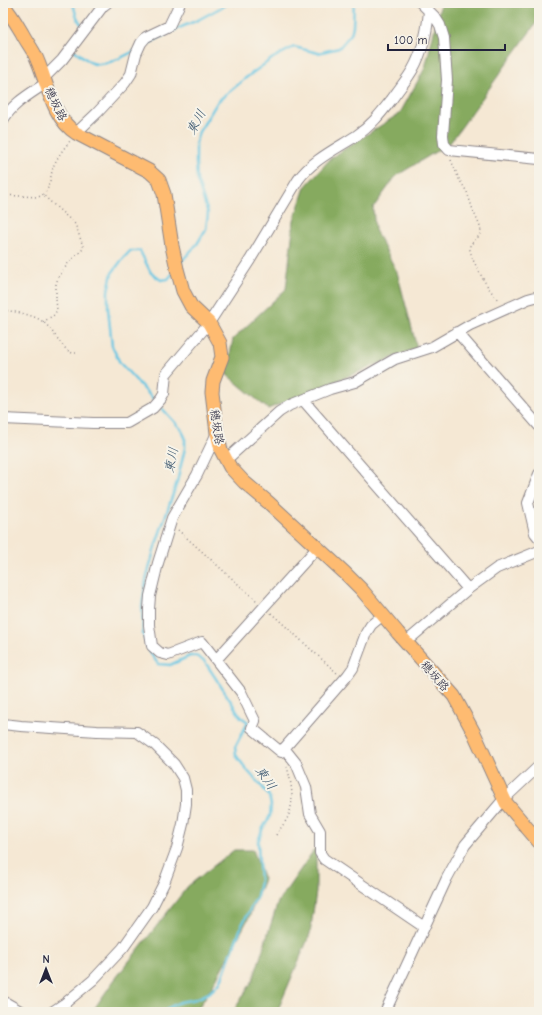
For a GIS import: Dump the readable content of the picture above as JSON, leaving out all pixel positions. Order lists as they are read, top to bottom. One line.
{"streets":{"main road":["穂坂路"]},"water":["東川"],"scale_bar":"100 m","north":"top"}
